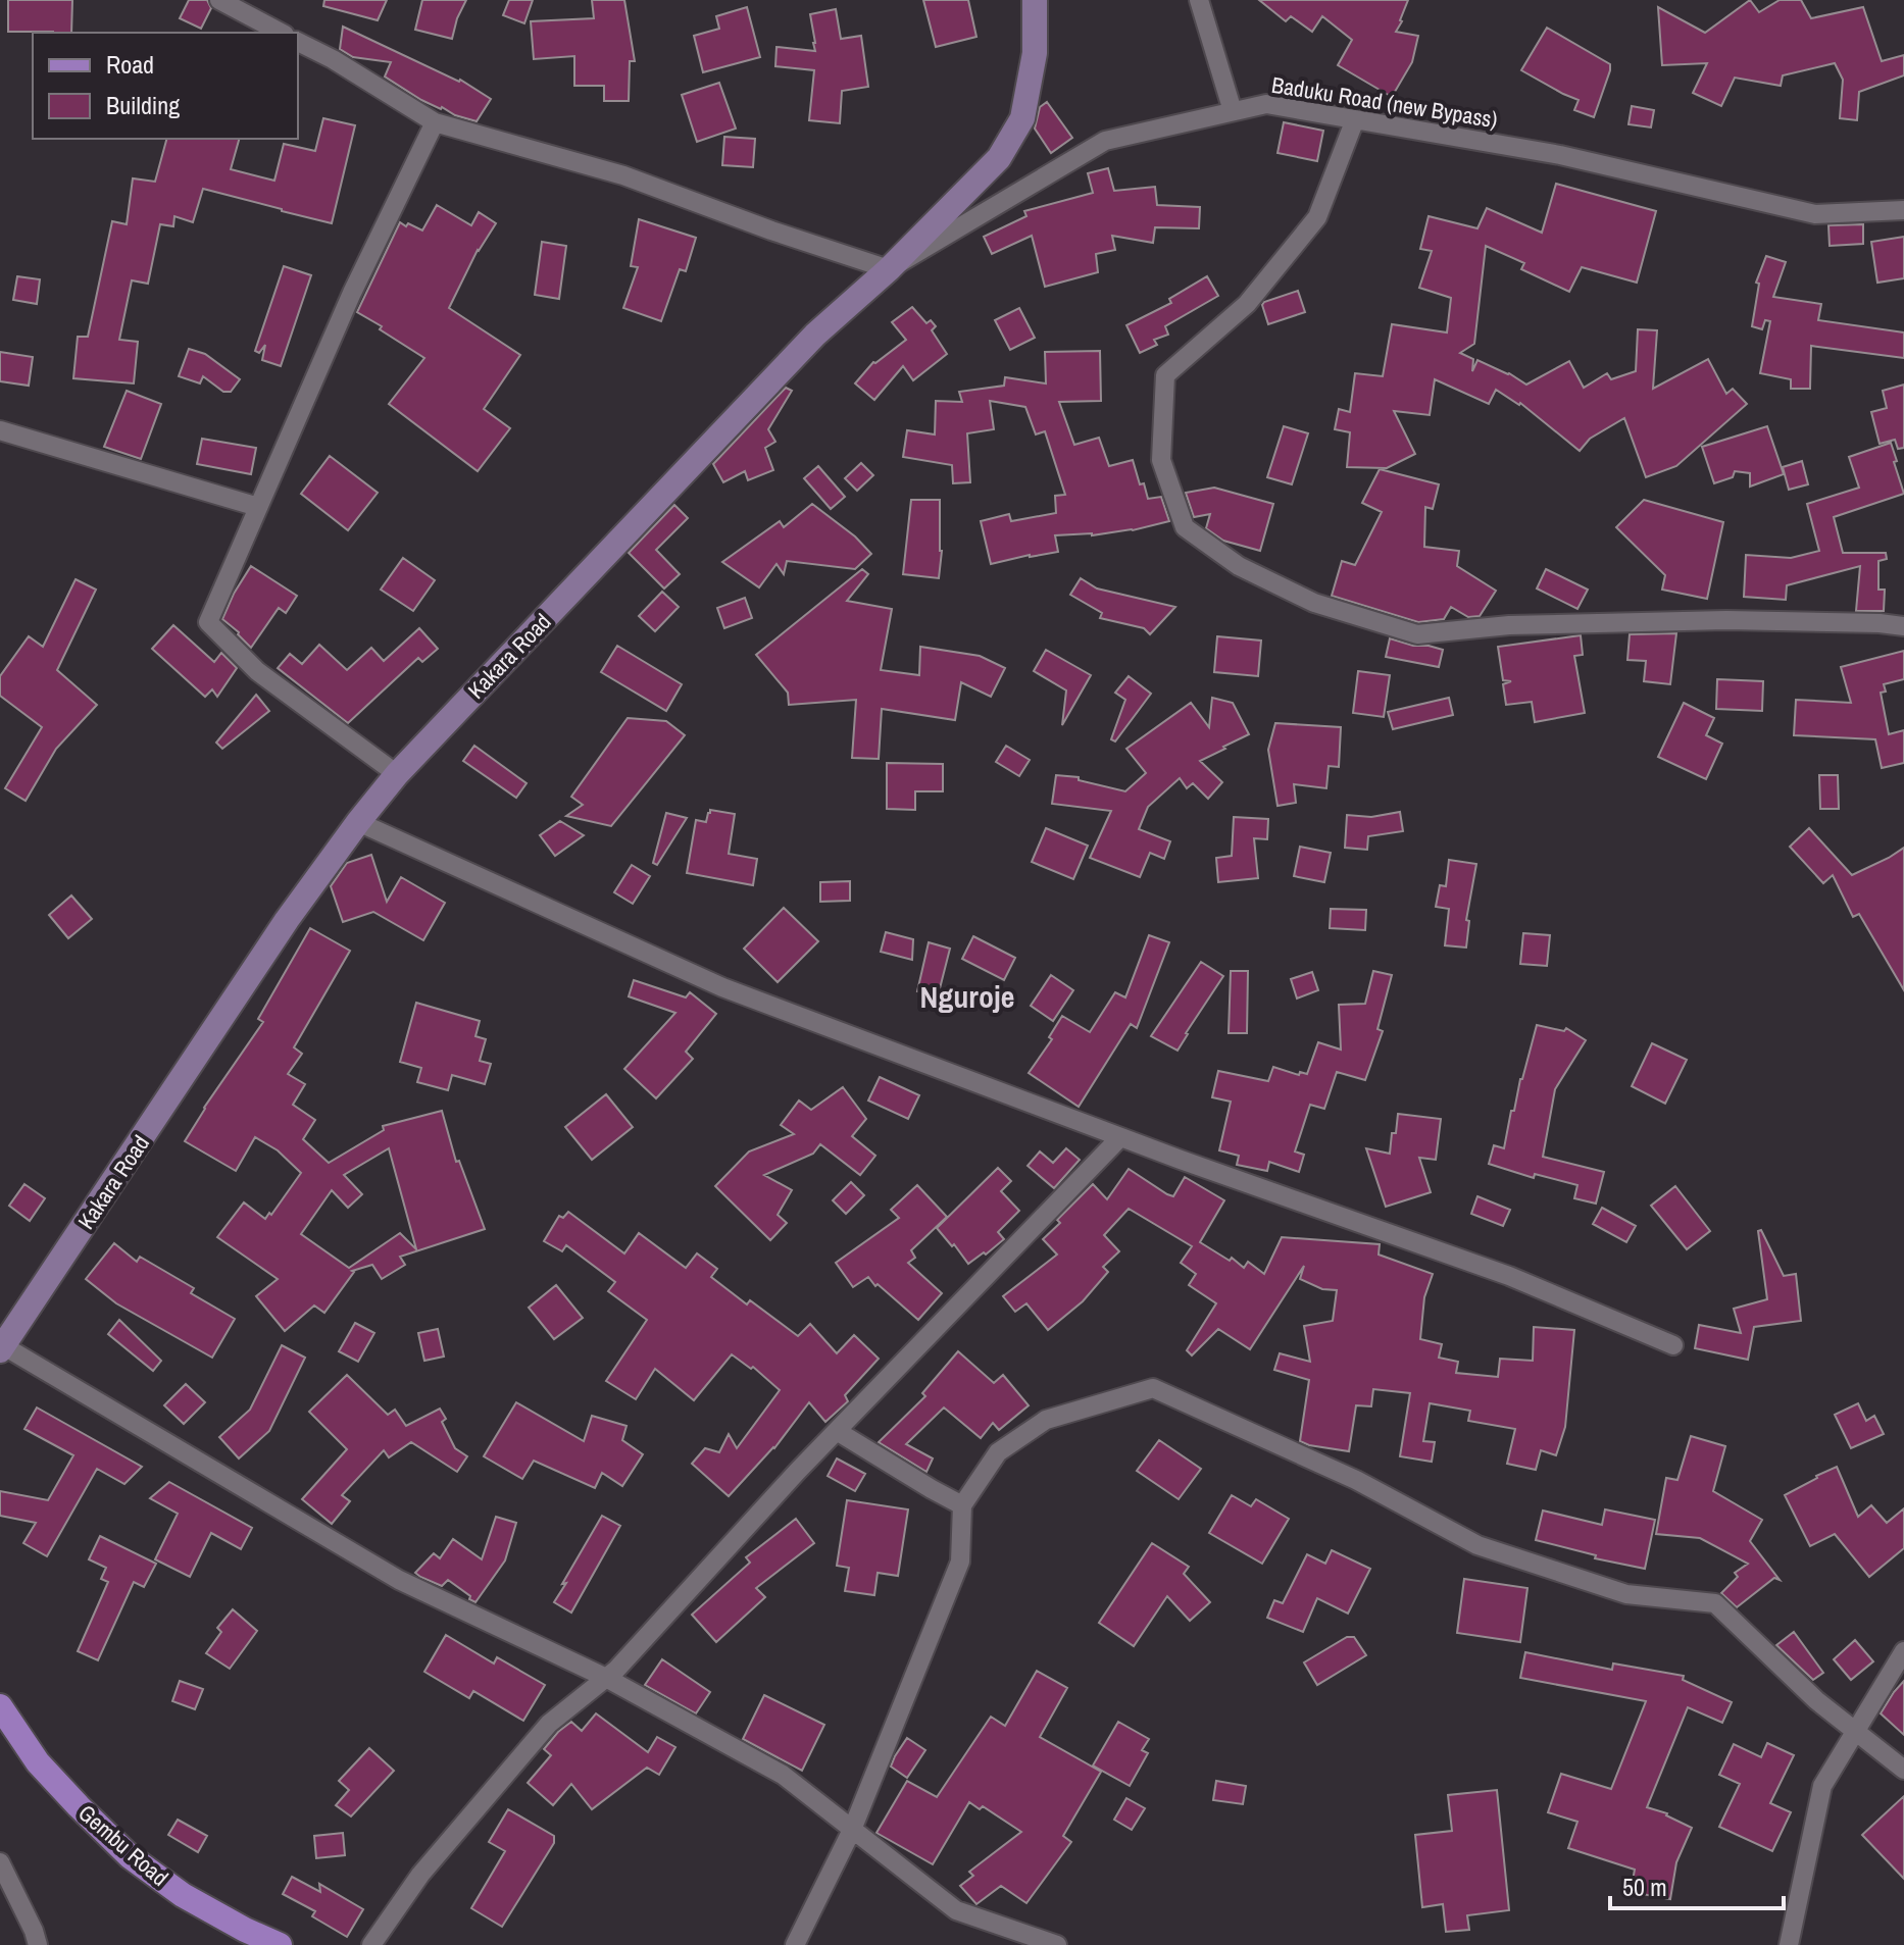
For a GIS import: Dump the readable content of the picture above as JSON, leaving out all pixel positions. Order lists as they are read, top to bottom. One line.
{"streets":{"main road":["Gembu Road"],"street":["Baduku Road (new Bypass)","Kakara Road"]},"crossings":[["Baduku Road (new Bypass)","Kakara Road"]],"districts":["Nguroje"],"legend":["Road","Building"],"scale_bar":"50 m"}
